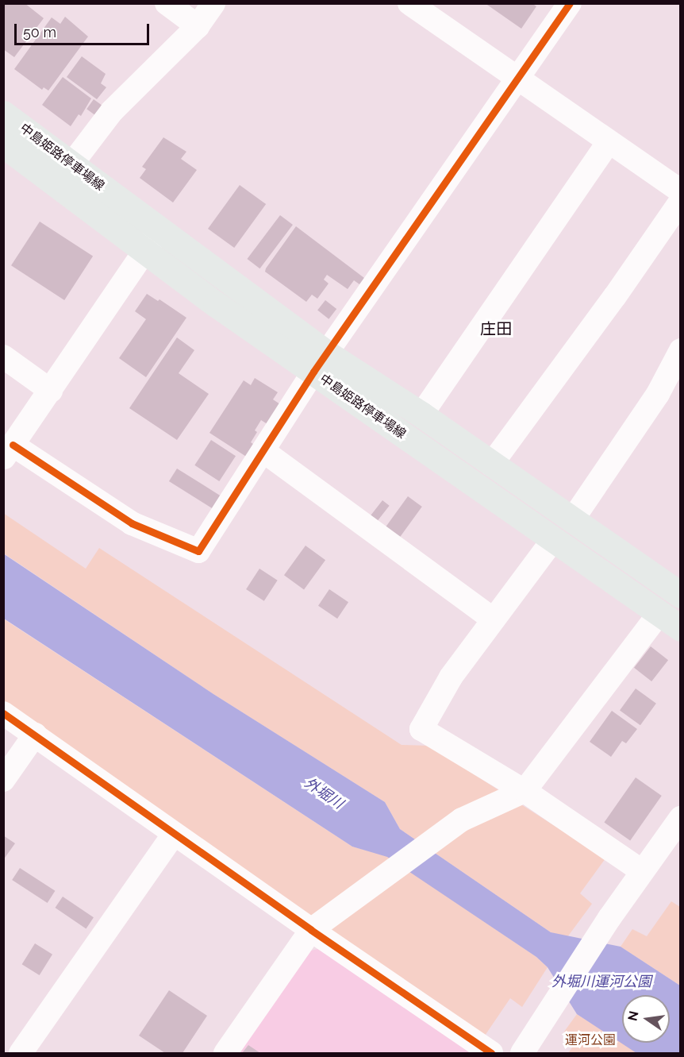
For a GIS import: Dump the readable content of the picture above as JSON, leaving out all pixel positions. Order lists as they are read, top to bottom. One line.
{"streets":{"main road":["中島姫路停車場線"]},"districts":["庄田"],"water":["外堀川","外堀川運河公園"],"parks":["運河公園"],"scale_bar":"50 m","north":"left"}
